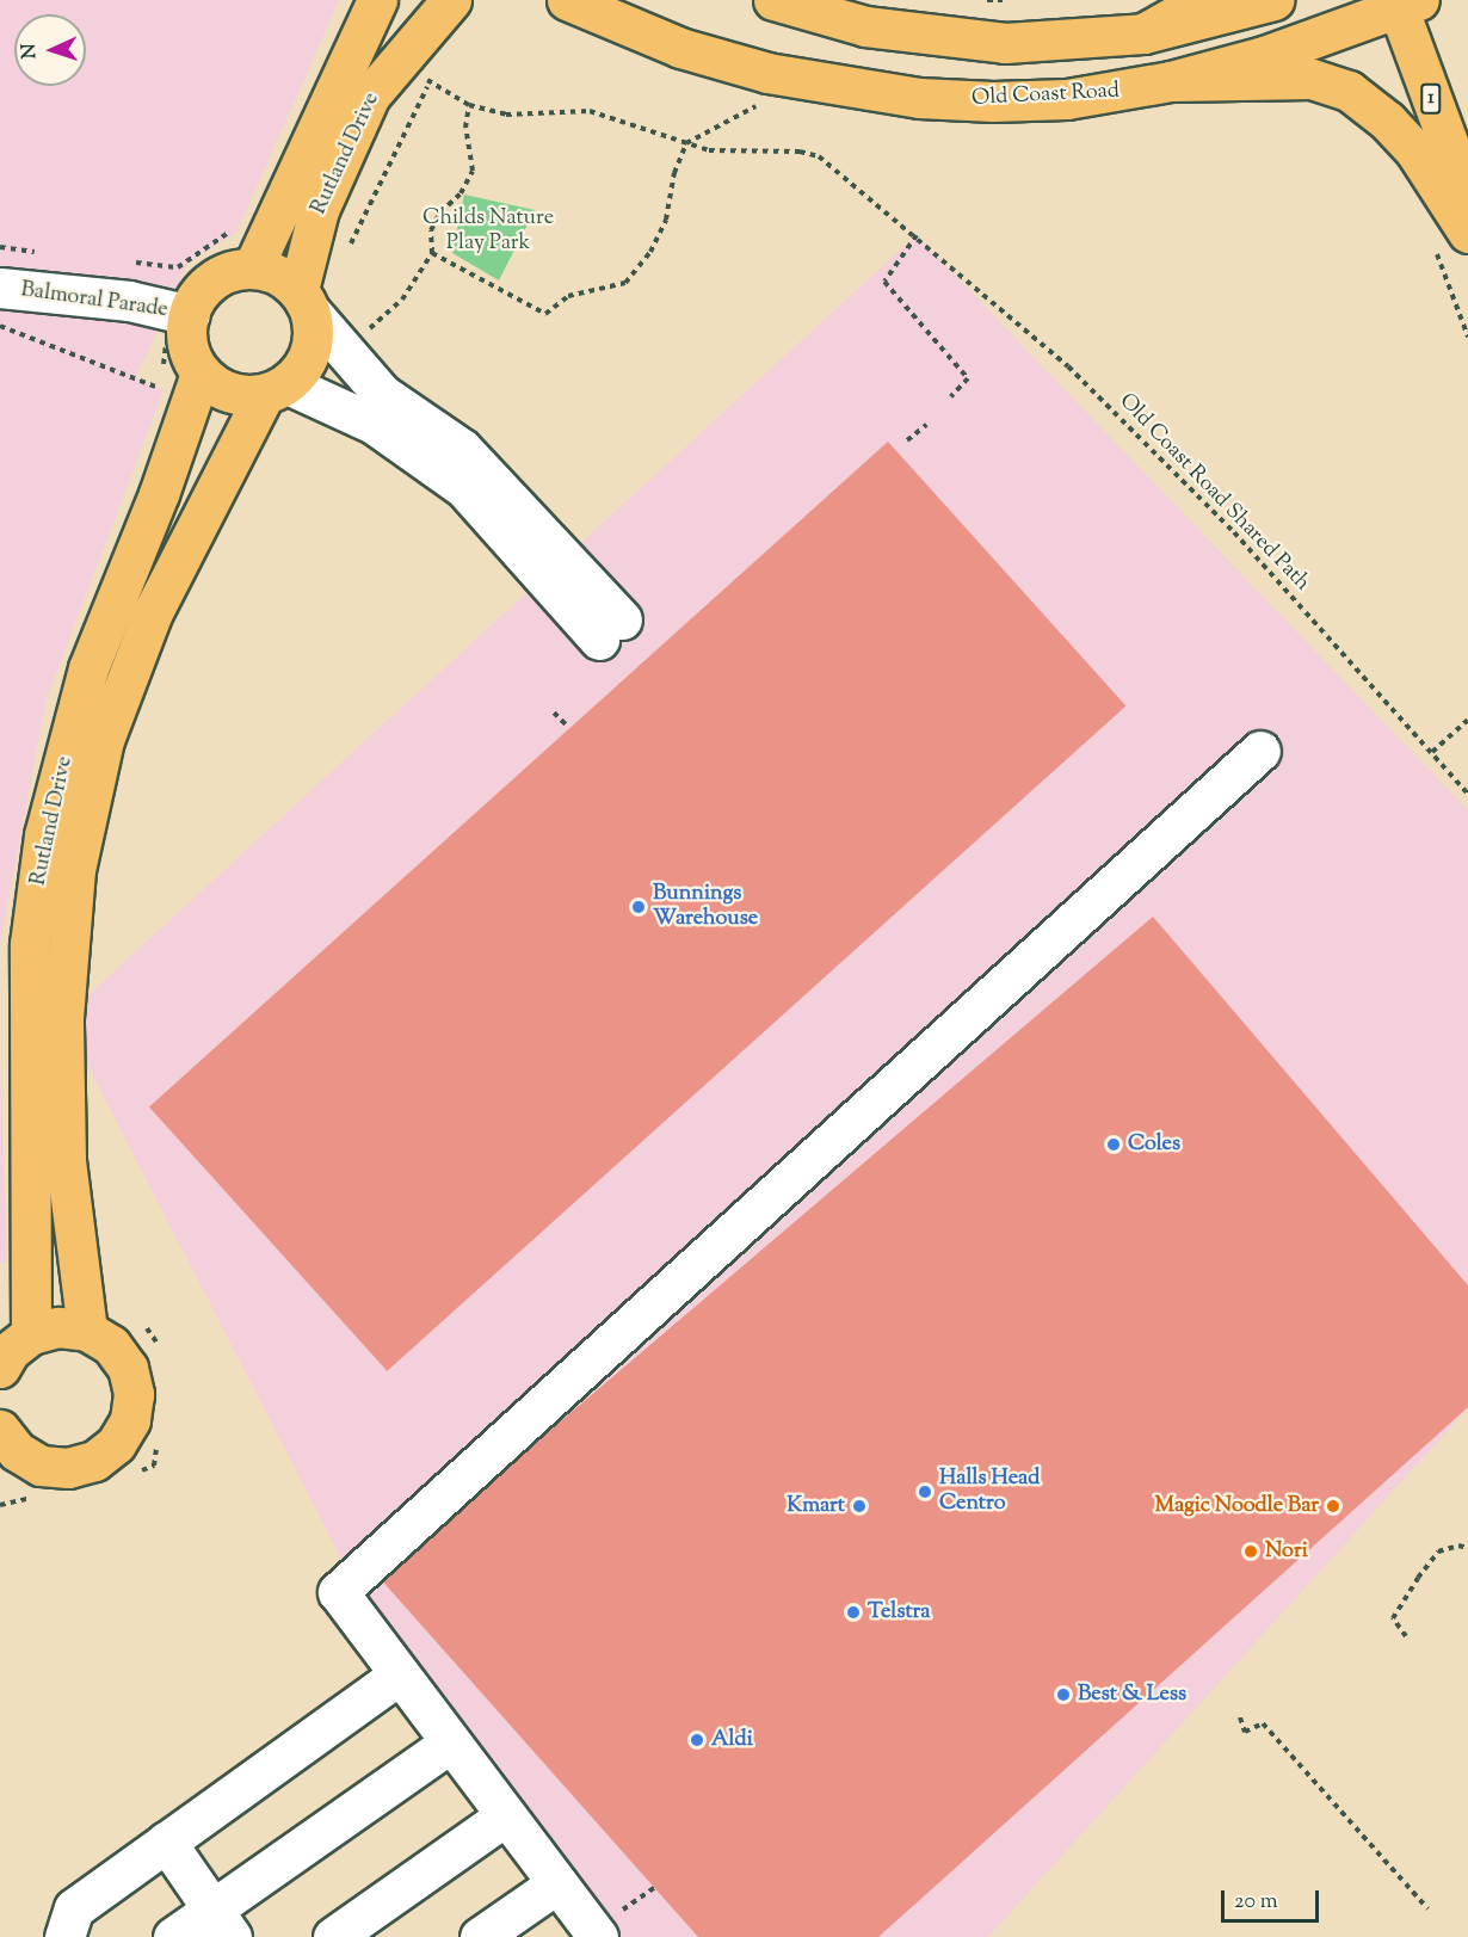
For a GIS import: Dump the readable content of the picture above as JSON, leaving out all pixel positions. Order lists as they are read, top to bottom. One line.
{"streets":{"main road":["Old Coast Road","1","Rutland Drive"],"street":["Balmoral Parade"],"path":["Old Coast Road Shared Path"]},"crossings":[["Rutland Drive","Balmoral Parade"],["Rutland Drive","Old Coast Road Shared Path"]],"parks":["Childs Nature Play Park"],"places":["Bunnings Warehouse","Coles","Halls Head Centro","Kmart","Magic Noodle Bar","Nori","Telstra","Best & Less","Aldi"],"scale_bar":"20 m","north":"left"}
